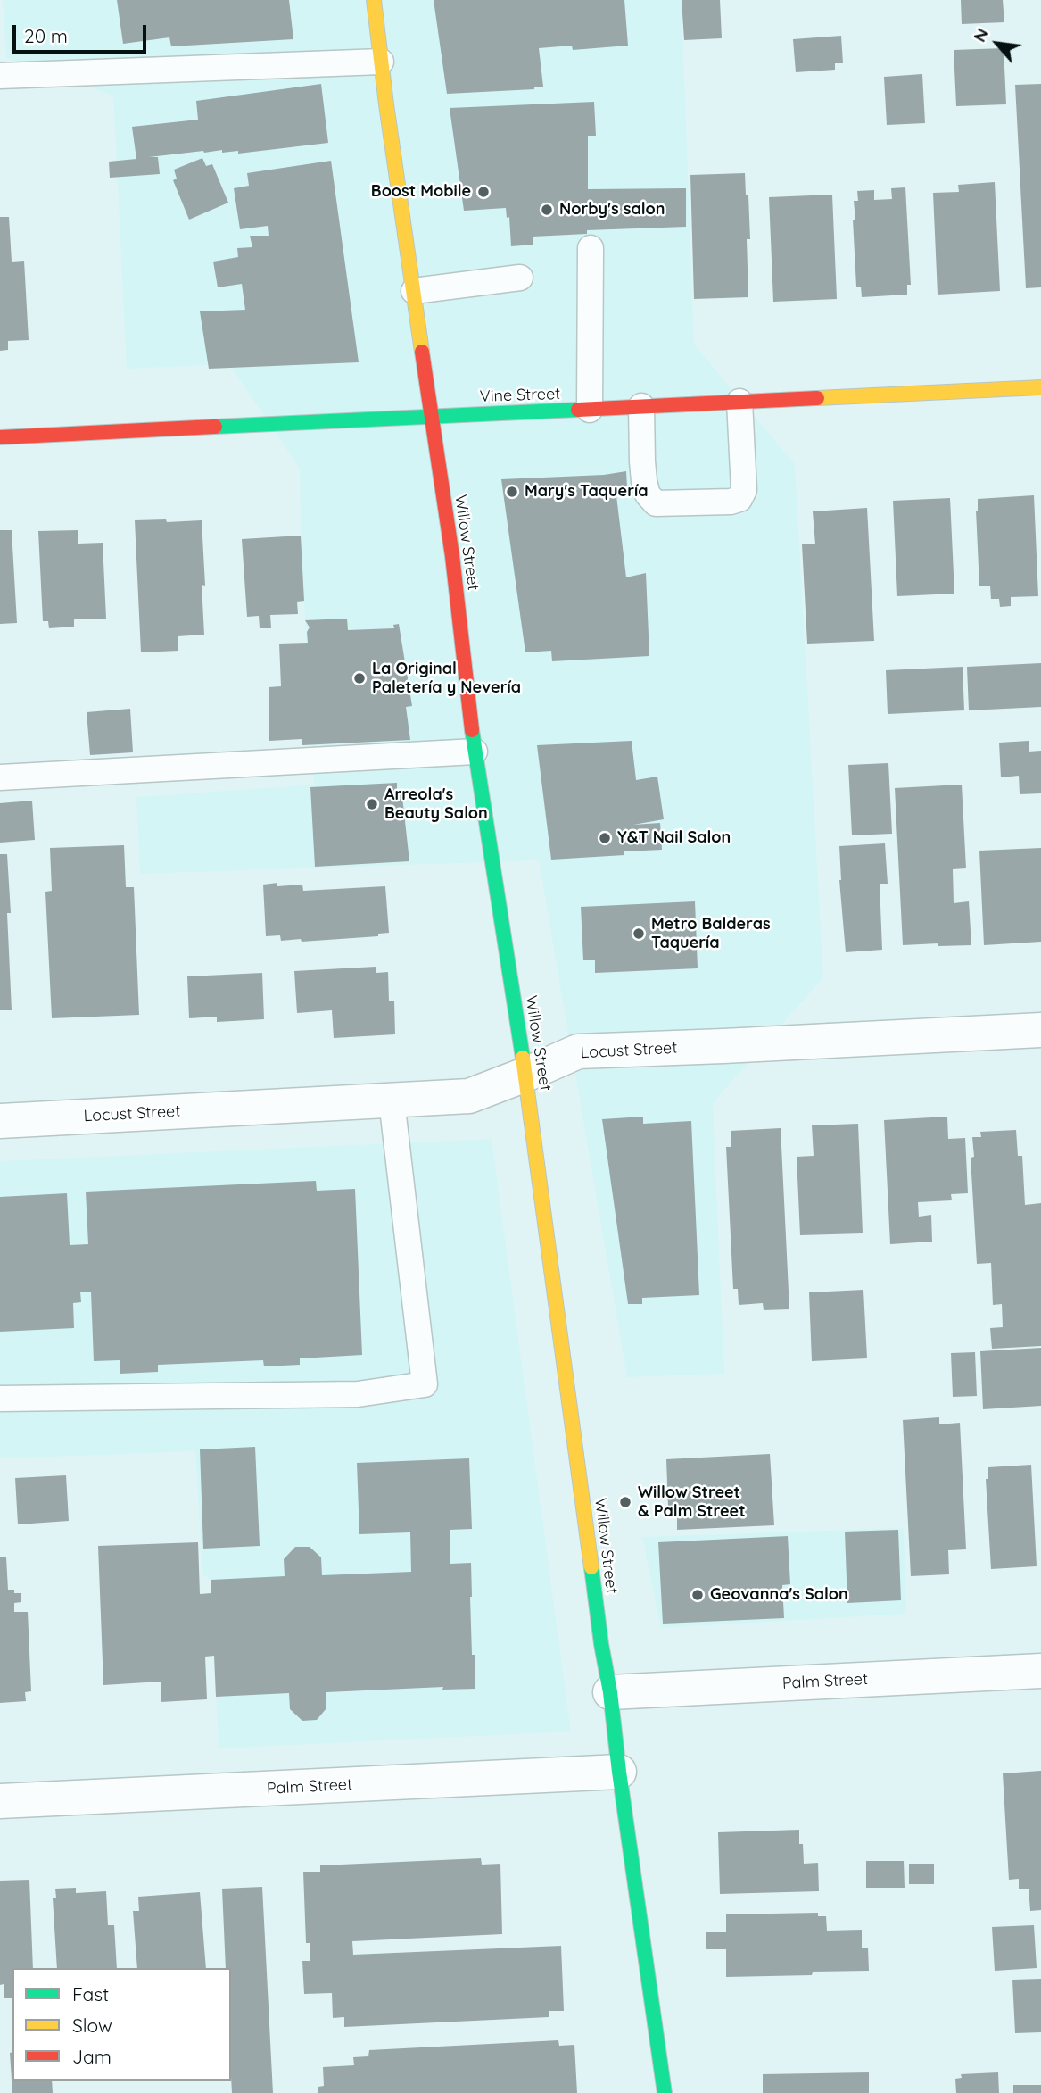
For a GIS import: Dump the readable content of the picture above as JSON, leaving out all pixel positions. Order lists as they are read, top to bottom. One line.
{"streets":{"main road":["Vine Street","Willow Street"],"street":["Locust Street","Palm Street"]},"crossings":[["Vine Street","Willow Street"],["Willow Street","Locust Street"],["Willow Street","Palm Street"]],"places":["Boost Mobile","Norby's salon","Mary's Taquería","La Original Paletería y Nevería","Arreola's Beauty Salon","Y&T Nail Salon","Metro Balderas Taquería","Willow Street & Palm Street","Geovanna's Salon"],"legend":["Fast","Slow","Jam"],"scale_bar":"20 m","north":"top left"}
